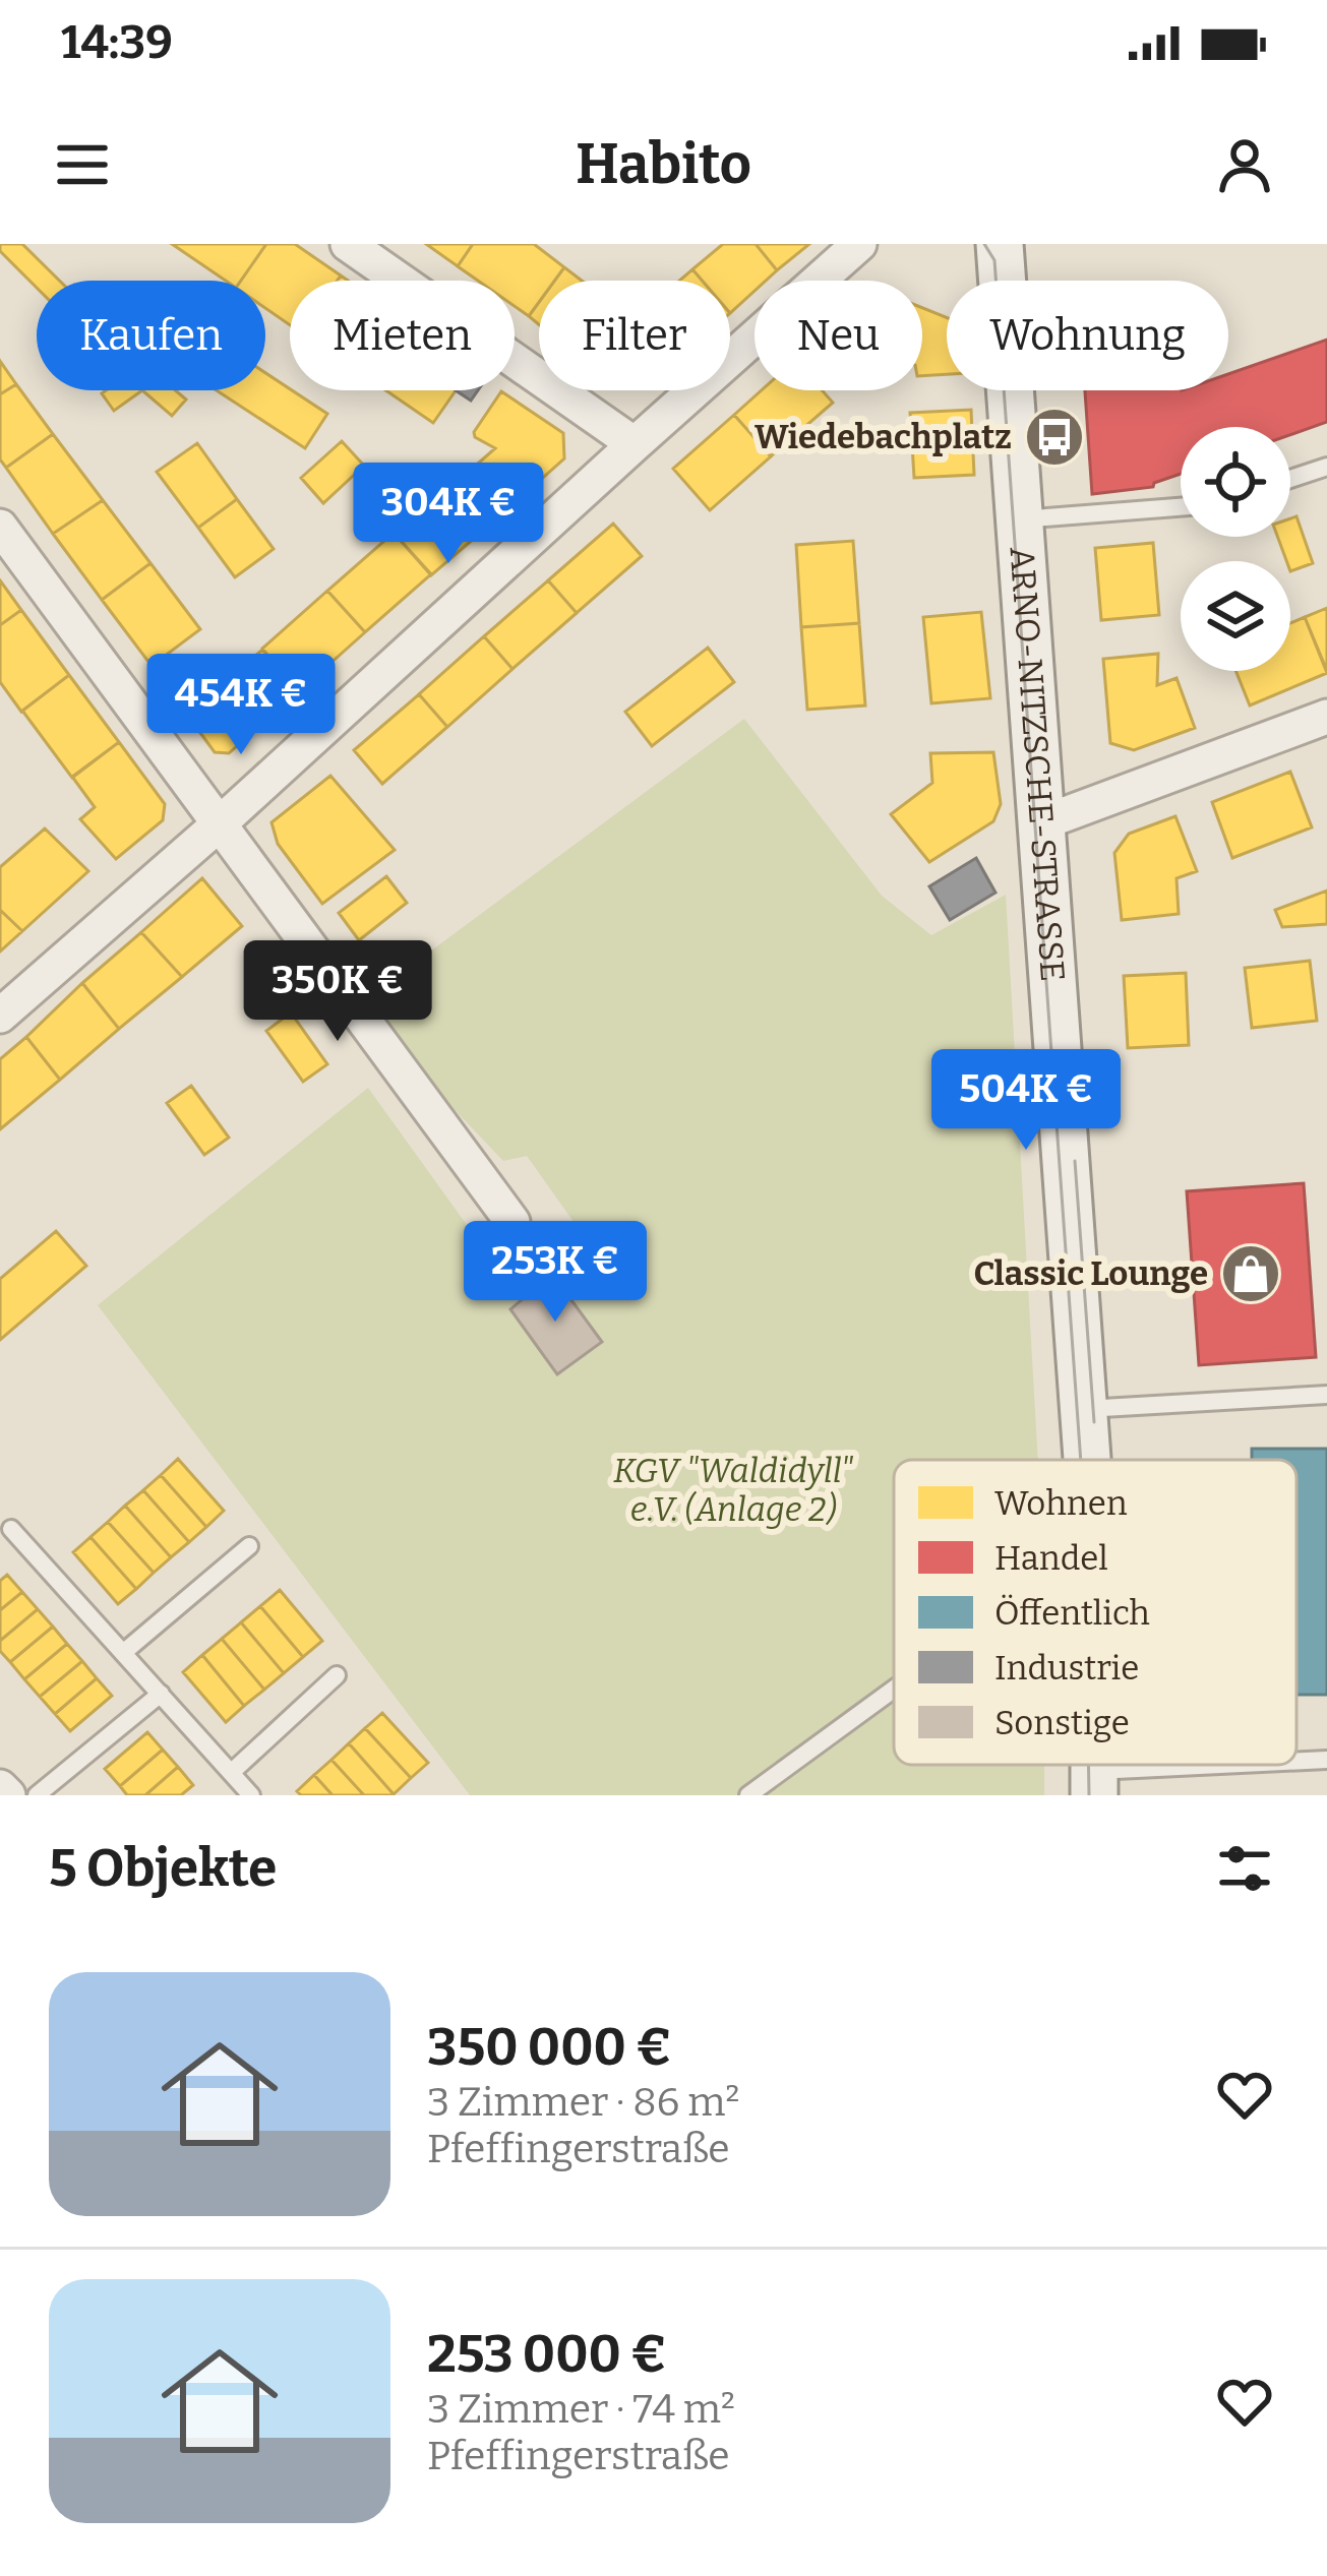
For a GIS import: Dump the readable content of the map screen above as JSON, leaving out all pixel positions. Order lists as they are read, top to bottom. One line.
{"streets":{"main road":["ARNO-NITZSCHE-STRASSE"]},"parks":["KGV \"Waldidyll\" e.V. (Anlage 2)"],"places":{"bus stop":["Wiedebachplatz"],"shop":["Classic Lounge"]},"legend":["Wohnen","Handel","Öffentlich","Industrie","Sonstige"],"page":{"status":"14:39","header":"Habito","chip":["Kaufen","Mieten","Filter","Neu","Wohnung"],"price":["304K €","454K €","350K €","504K €","253K €"],"heading":"5 Objekte","list":[{"name":"350 000 €","note":"3 Zimmer · 86 m² · Pfeffingerstraße"},{"name":"253 000 €","note":"3 Zimmer · 74 m² · Pfeffingerstraße"}]}}
